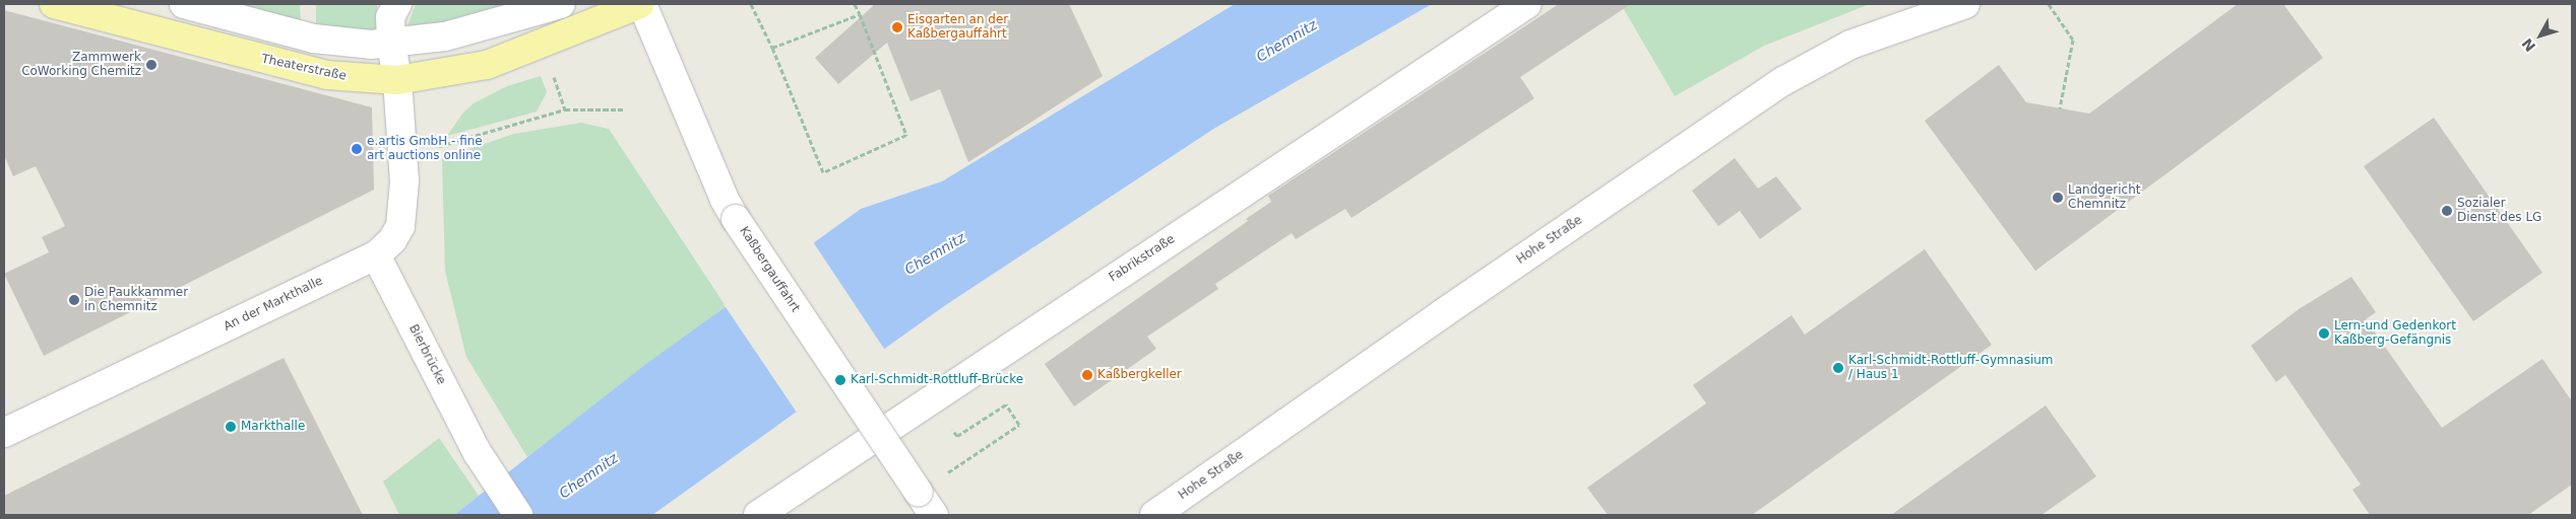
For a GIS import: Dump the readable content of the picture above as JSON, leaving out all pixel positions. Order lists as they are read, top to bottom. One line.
{"streets":{"main road":["Theaterstraße"],"street":["Hohe Straße","Fabrikstraße","Kaßbergauffahrt","An der Markthalle","Bierbrücke"]},"crossings":[["Theaterstraße","Kaßbergauffahrt"],["Theaterstraße","An der Markthalle"],["An der Markthalle","Bierbrücke"]],"water":["Chemnitz"],"places":["Eisgarten an der Kaßbergauffahrt","Zammwerk CoWorking Chemitz","e.artis GmbH - fine art auctions online","Landgericht Chemnitz","Sozialer Dienst des LG","Die Paukkammer in Chemnitz","Lern-und Gedenkort Kaßberg-Gefängnis","Karl-Schmidt-Rottluff-Gymnasium / Haus 1","Kaßbergkeller","Karl-Schmidt-Rottluff-Brücke","Markthalle"],"north":"bottom left"}
